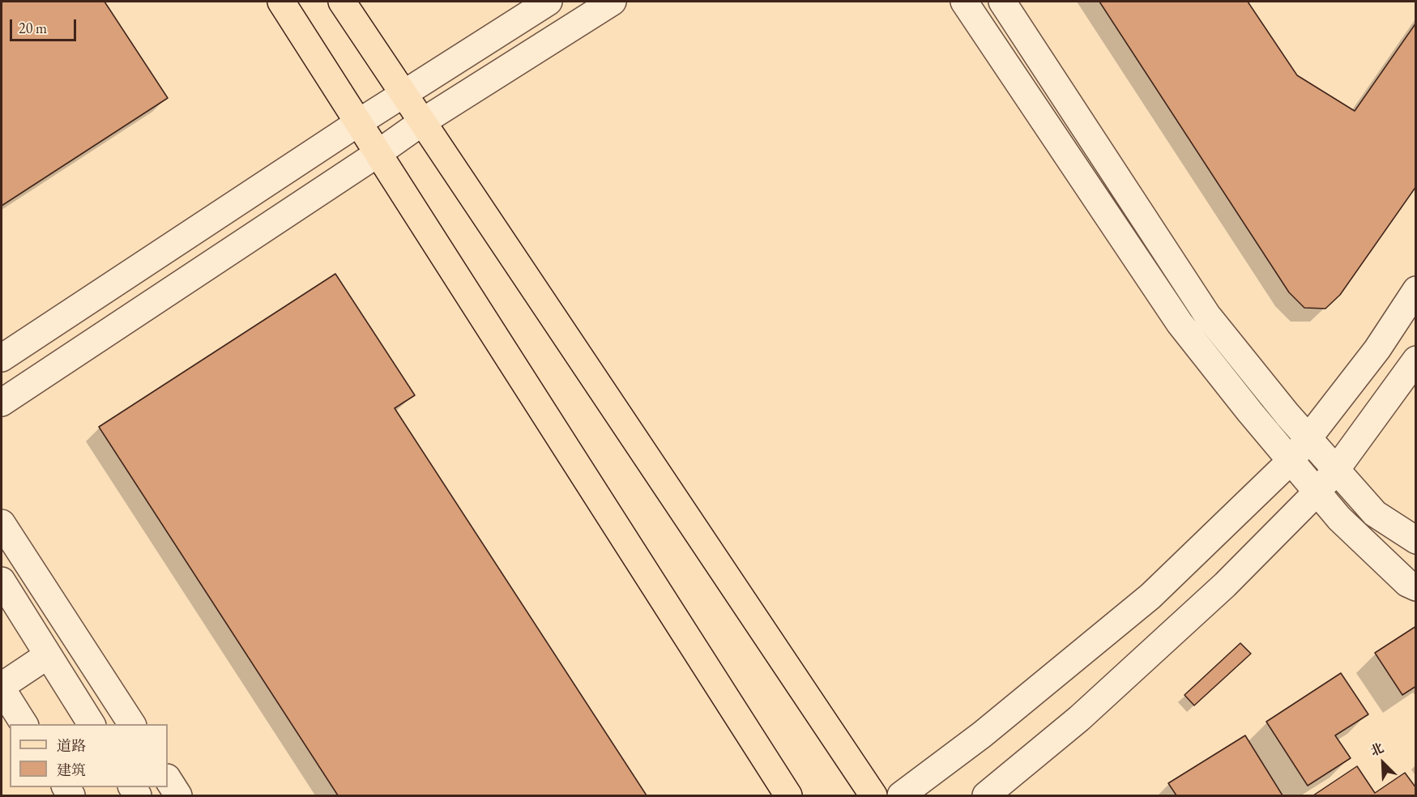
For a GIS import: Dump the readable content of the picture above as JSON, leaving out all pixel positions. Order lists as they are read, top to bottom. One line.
{"legend":["道路","建筑"],"scale_bar":"20 m","north":"top left"}
